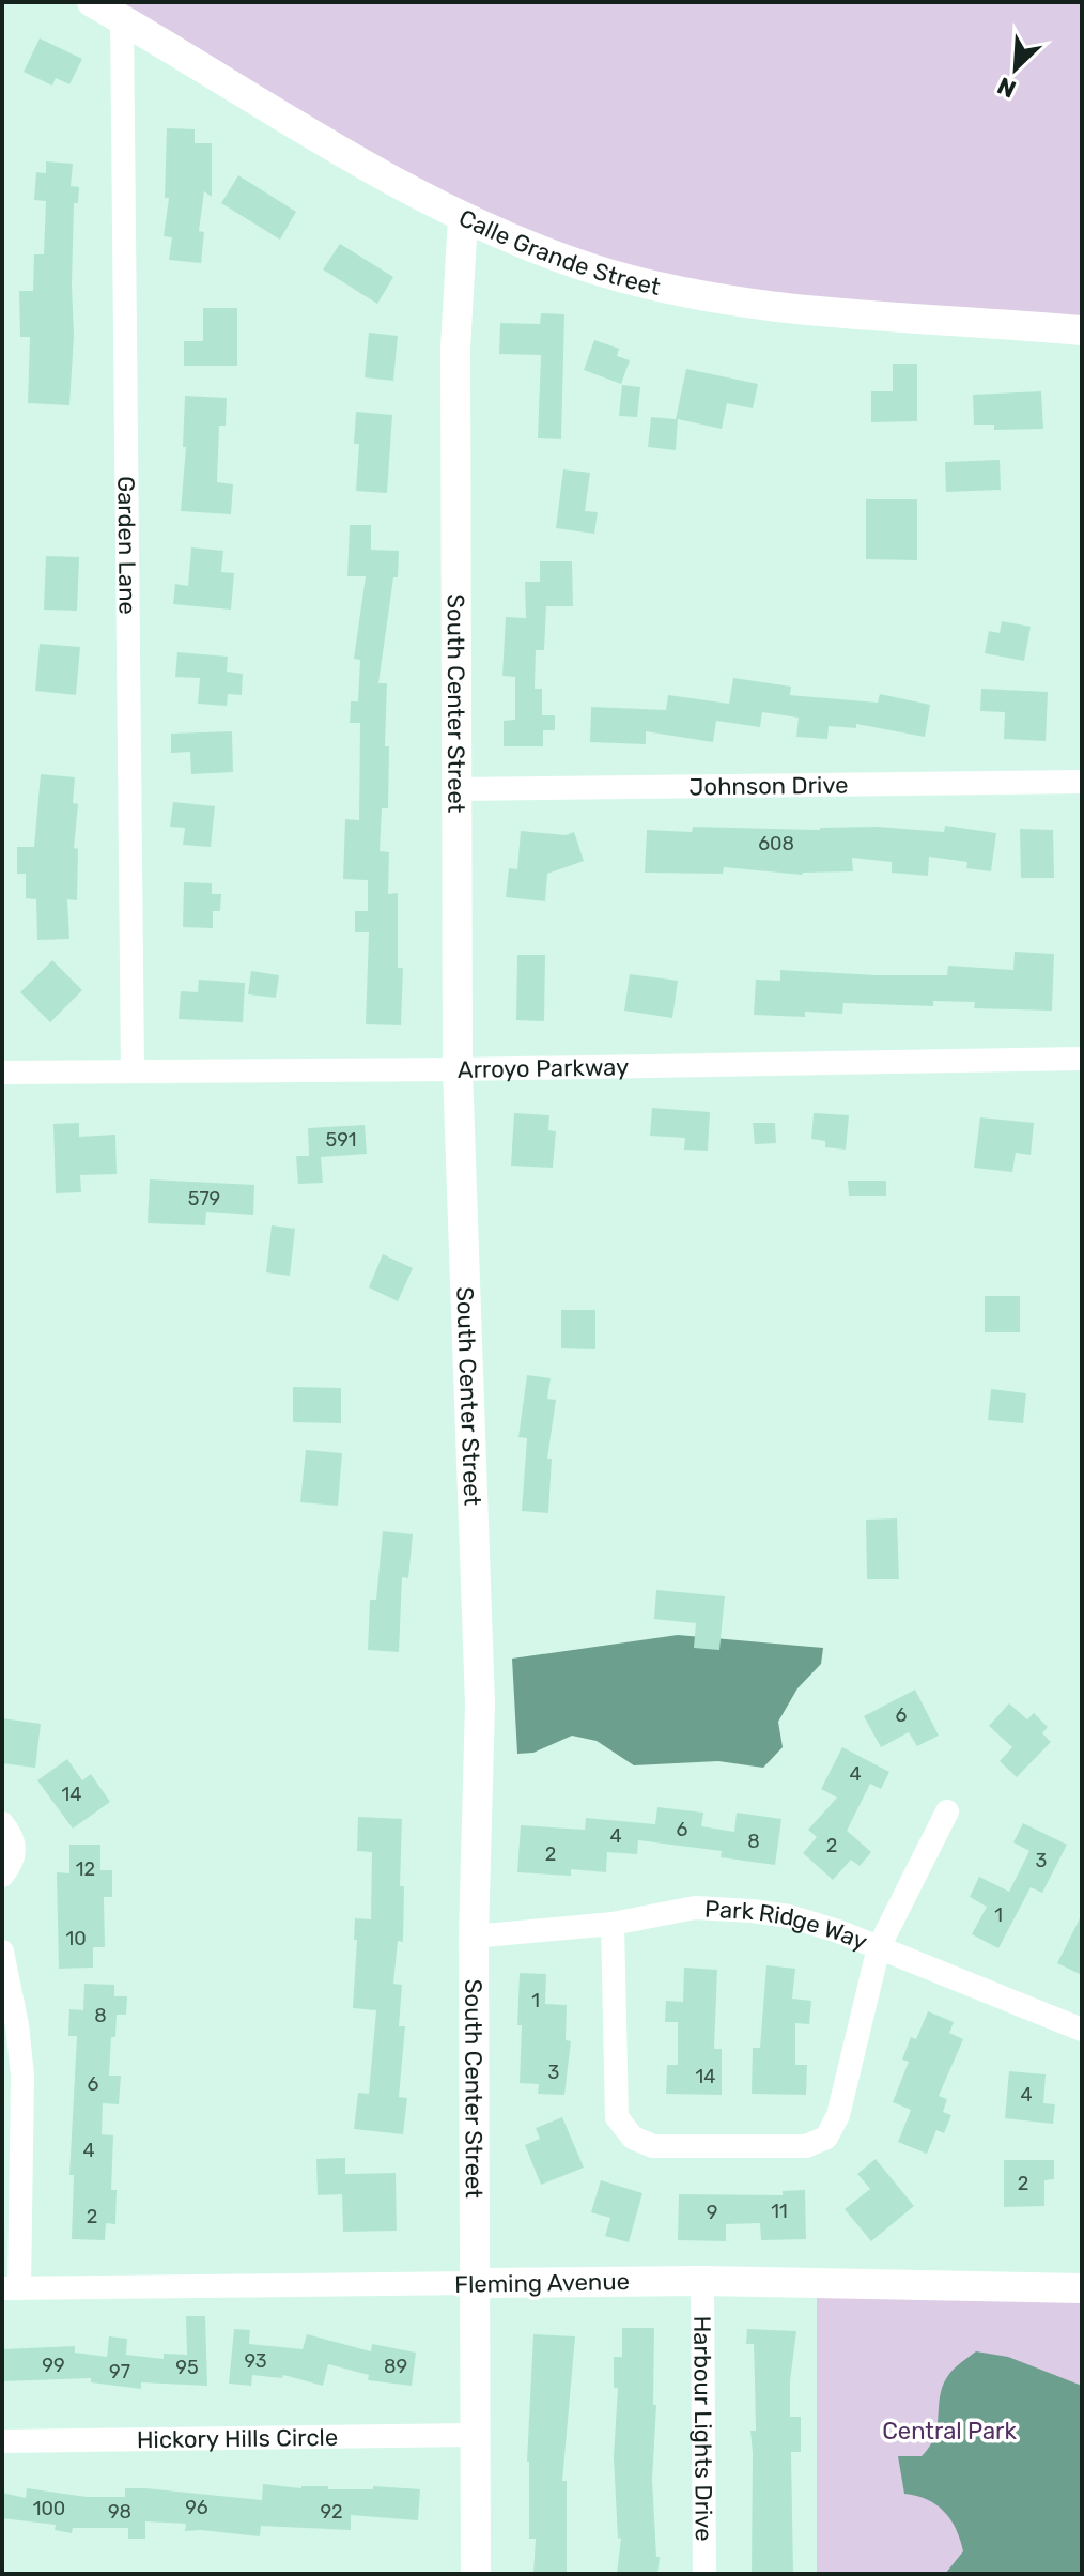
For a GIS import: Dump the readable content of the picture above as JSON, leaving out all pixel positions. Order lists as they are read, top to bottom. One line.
{"streets":{"street":["Calle Grande Street","Garden Lane","South Center Street","Johnson Drive","Arroyo Parkway","Park Ridge Way","Fleming Avenue","Harbour Lights Drive","Hickory Hills Circle"]},"crossings":[["Calle Grande Street","Garden Lane"],["Calle Grande Street","South Center Street"],["Garden Lane","Arroyo Parkway"],["South Center Street","Johnson Drive"],["South Center Street","Arroyo Parkway"],["South Center Street","Park Ridge Way"],["South Center Street","Fleming Avenue"],["South Center Street","Hickory Hills Circle"],["Fleming Avenue","Harbour Lights Drive"]],"parks":["Central Park"],"house_numbers":["608","591","579","6","4","14","6","4","8","2","2","3","12","1","10","1","8","3","14","6","4","4","2","11","9","2","93","99","89","95","97","96","100","98","92"],"north":"bottom left"}
